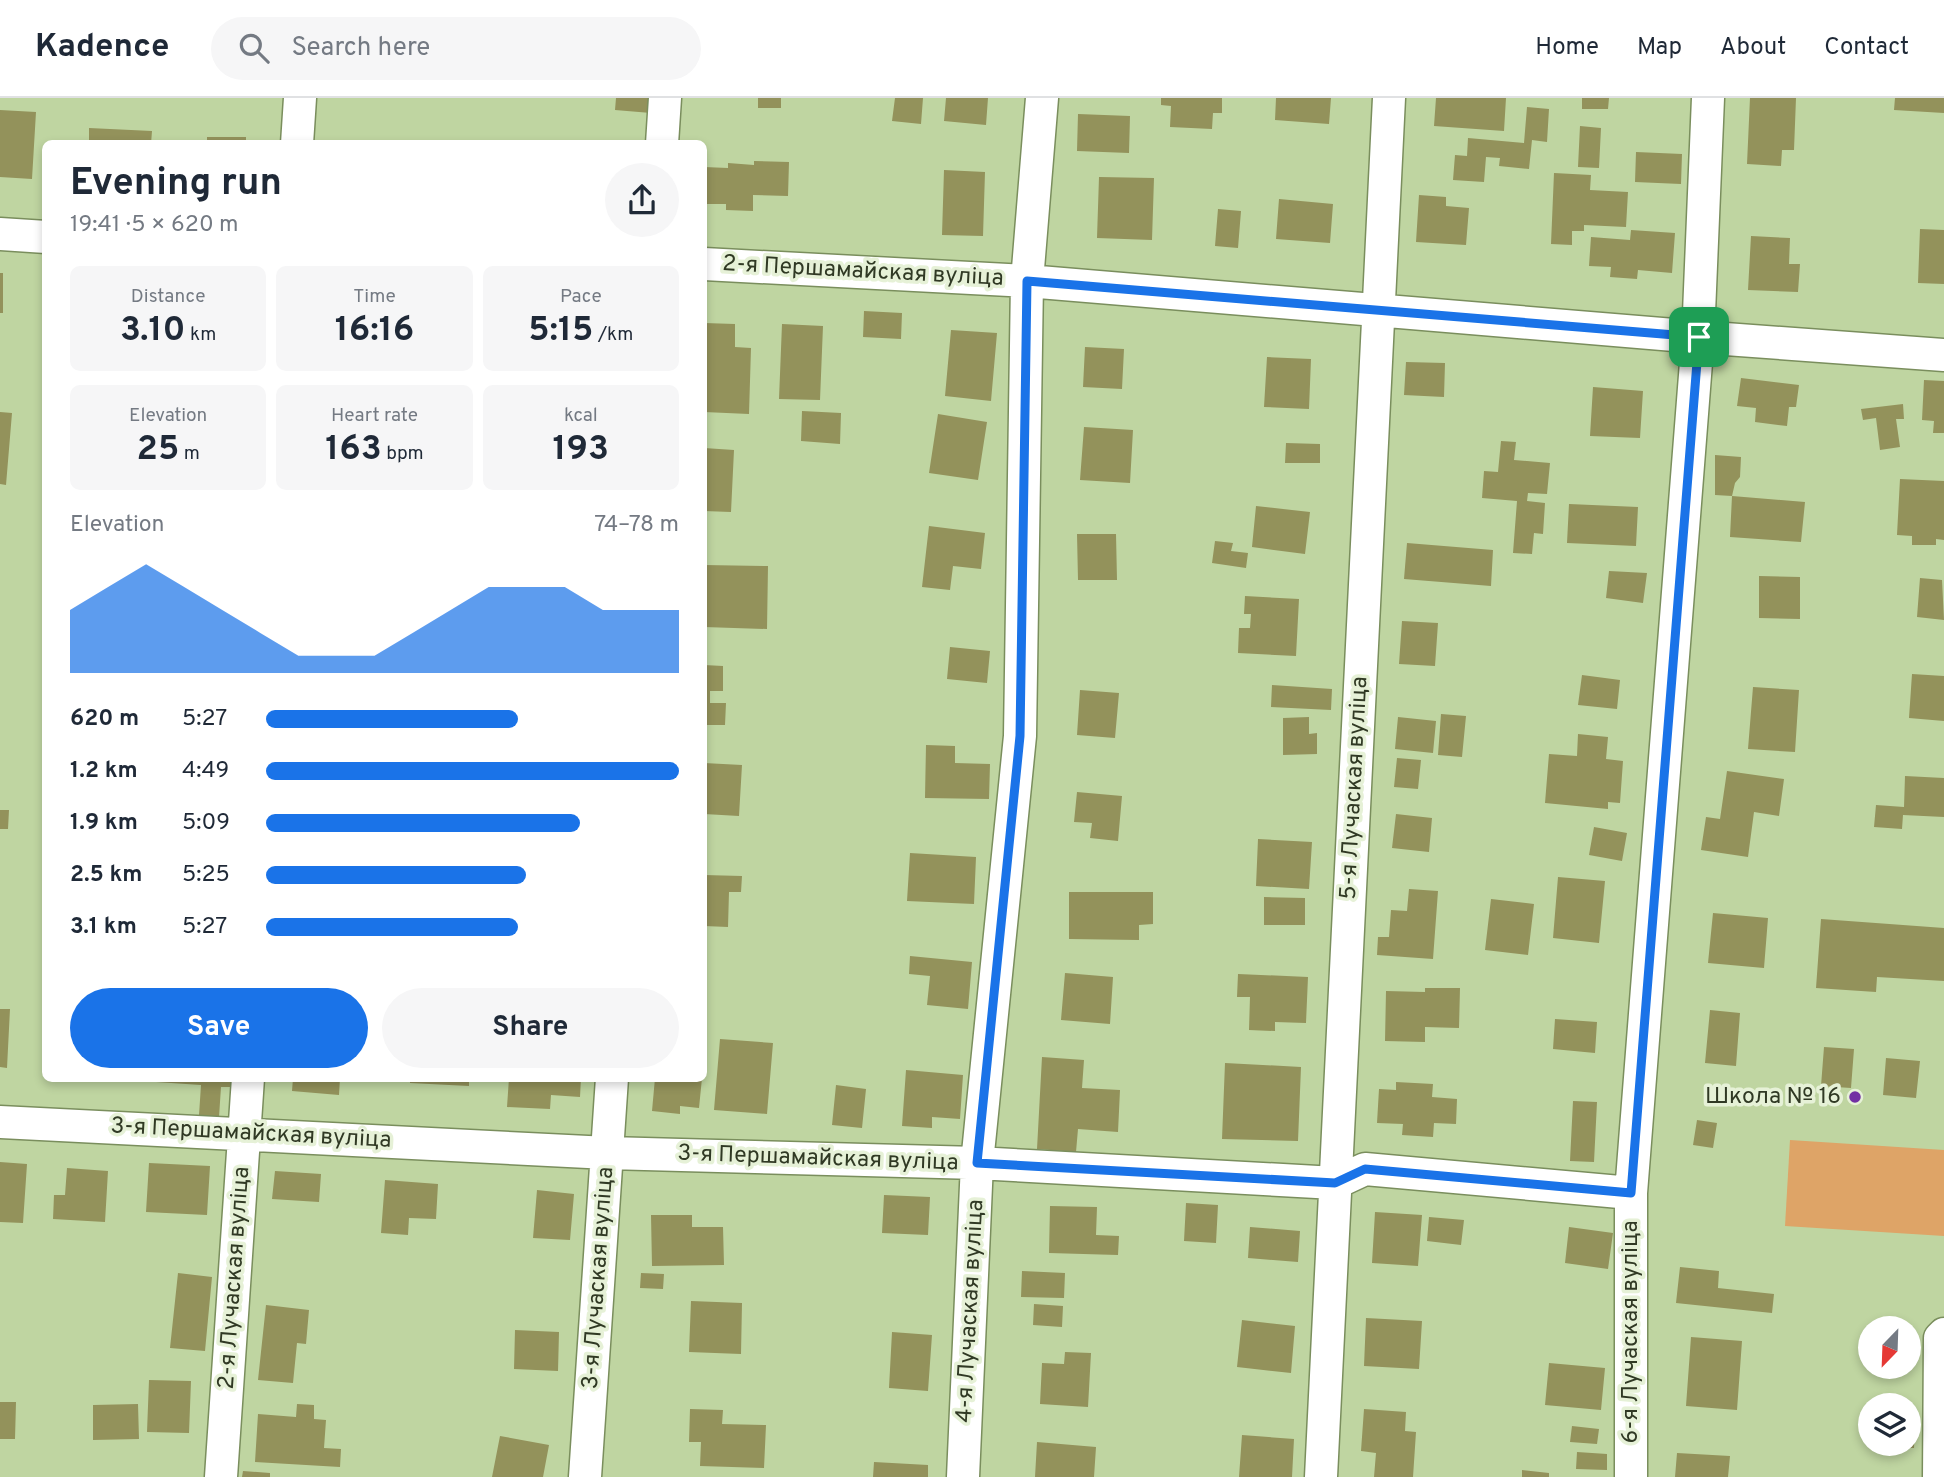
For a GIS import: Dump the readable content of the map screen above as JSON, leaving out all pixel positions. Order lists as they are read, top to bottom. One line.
{"streets":{"street":["2-я Першамайская вуліца","5-я Лучаская вуліца","3-я Першамайская вуліца","2-я Лучаская вуліца","3-я Лучаская вуліца","4-я Лучаская вуліца","6-я Лучаская вуліца"]},"crossings":[["2-я Першамайская вуліца","5-я Лучаская вуліца"],["2-я Першамайская вуліца","4-я Лучаская вуліца"],["2-я Першамайская вуліца","6-я Лучаская вуліца"],["5-я Лучаская вуліца","3-я Першамайская вуліца"],["3-я Першамайская вуліца","2-я Лучаская вуліца"],["3-я Першамайская вуліца","3-я Лучаская вуліца"],["3-я Першамайская вуліца","4-я Лучаская вуліца"],["3-я Першамайская вуліца","6-я Лучаская вуліца"]],"places":["Школа № 16"],"north":"bottom left","page":{"header":"Kadence","search":"Search here","nav":["Home","Map","About","Contact"],"heading":["Evening run","19:41 · 5 × 620 m"],"stats":[["Distance","3.10 km"],["Time","16:16"],["Pace","5:15 /km"],["Elevation","25 m"],["Heart rate","163 bpm"],["kcal","193"]],"chart":["Elevation","74–78 m"],"list":[{"name":"620 m","note":"5:27"},{"name":"1.2 km","note":"4:49"},{"name":"1.9 km","note":"5:09"},{"name":"2.5 km","note":"5:25"},{"name":"3.1 km","note":"5:27"}],"buttons":["Save","Share"]}}
